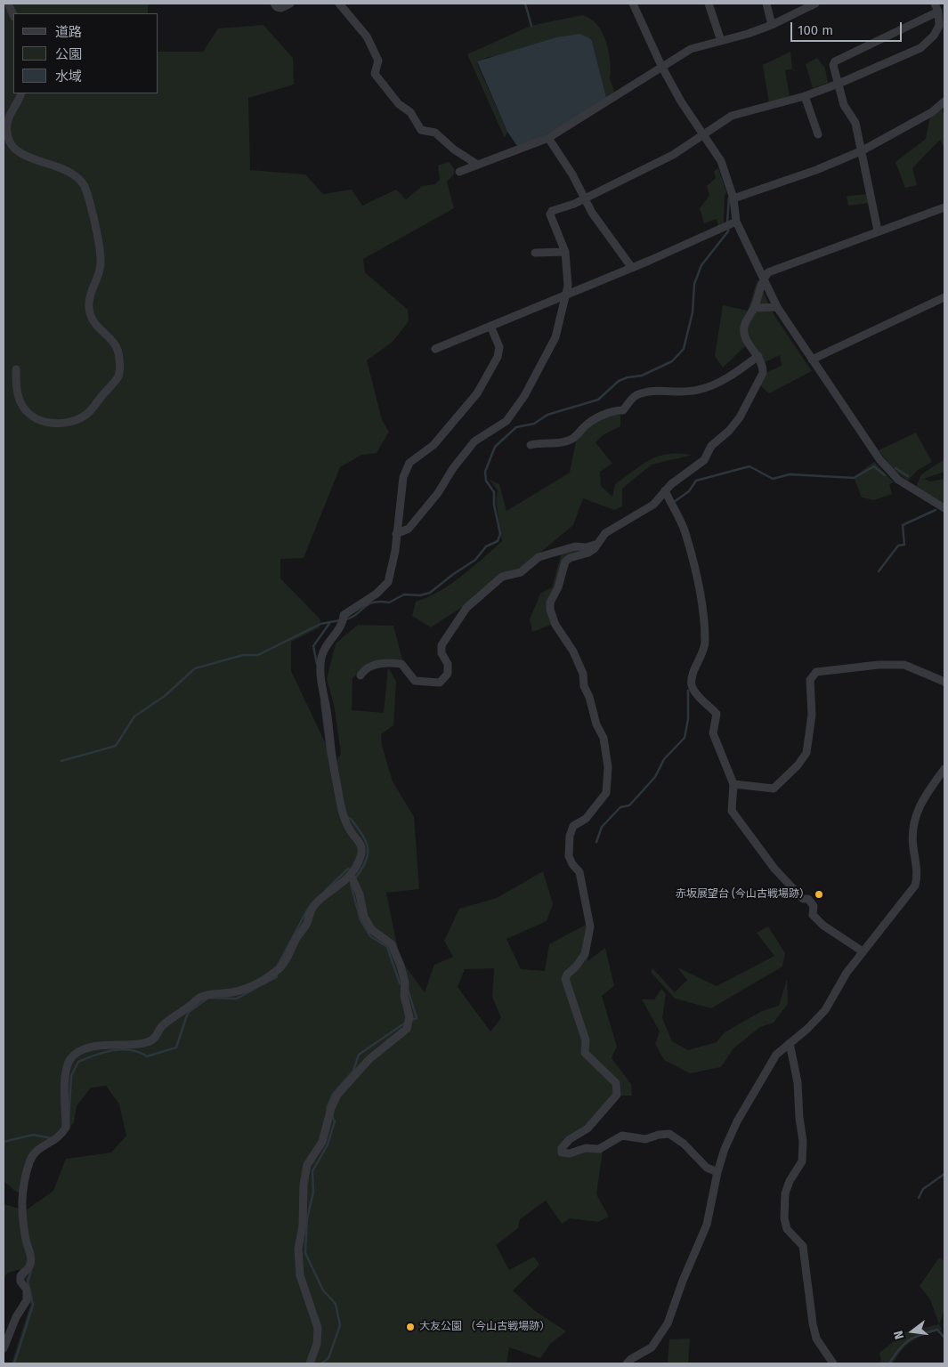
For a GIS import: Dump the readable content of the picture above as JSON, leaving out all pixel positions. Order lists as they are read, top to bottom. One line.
{"places":["赤坂展望台 (今山古戦場跡）","大友公園 （今山古戦場跡）"],"legend":["道路","公園","水域"],"scale_bar":"100 m","north":"left"}
